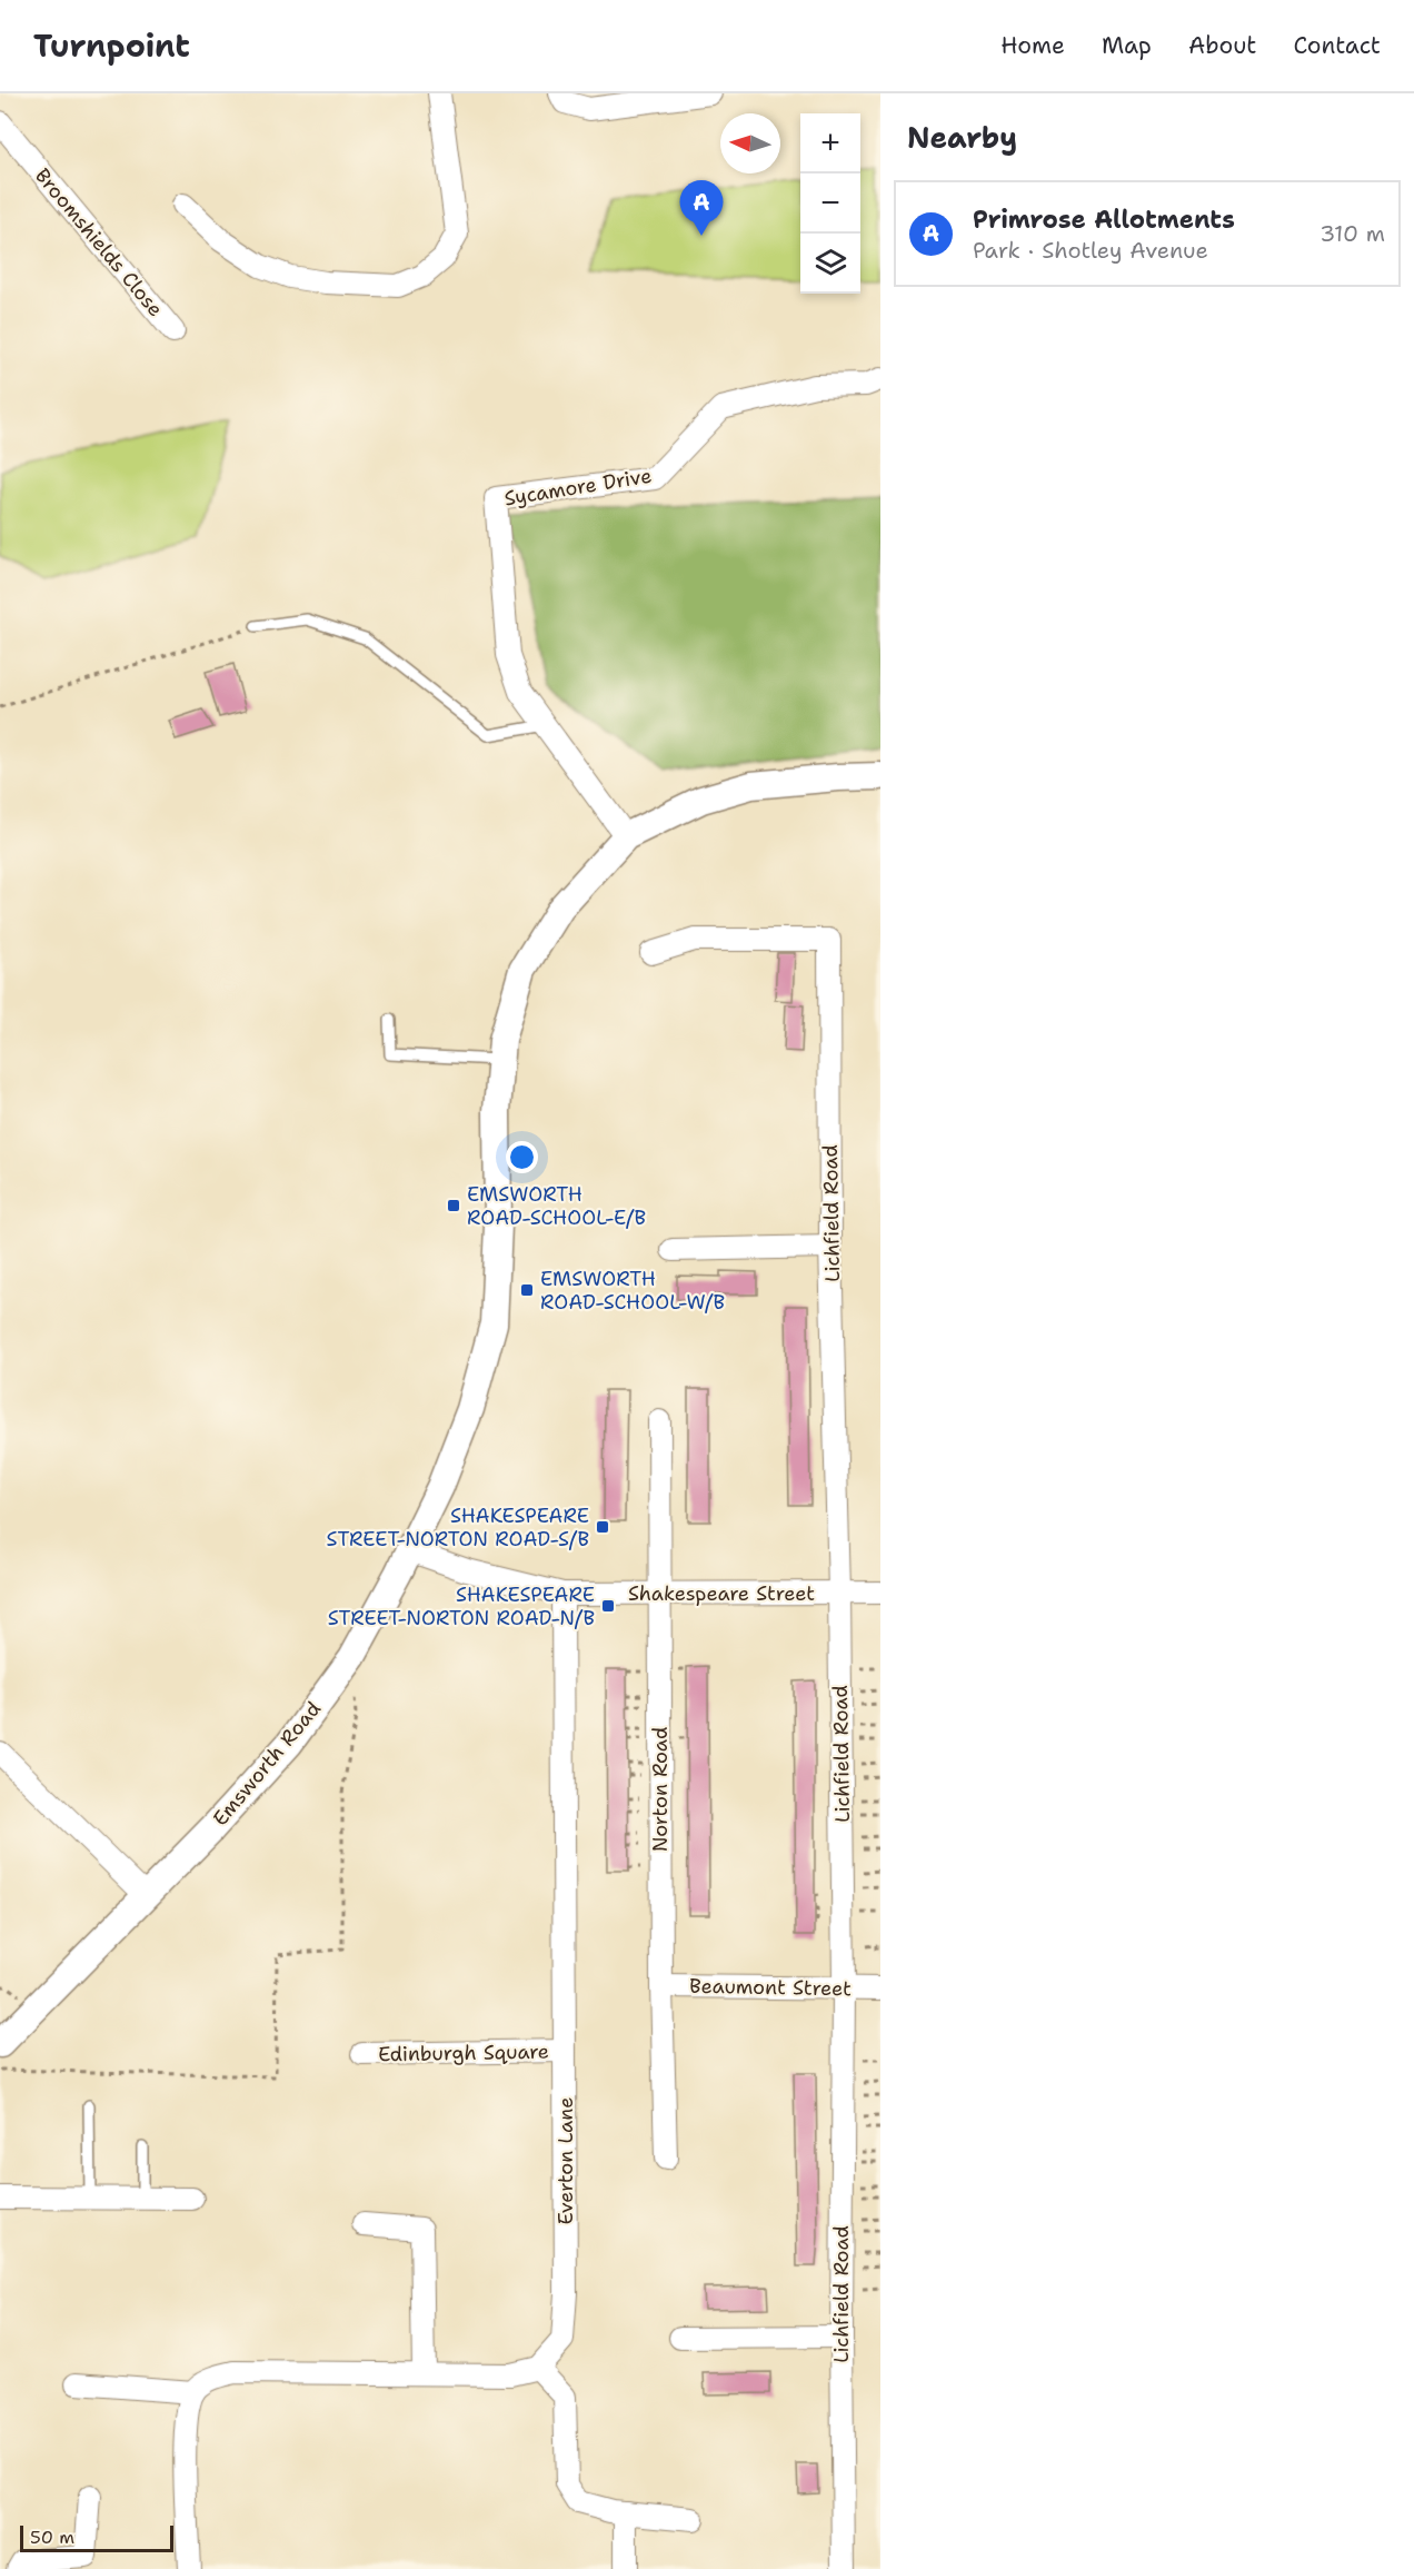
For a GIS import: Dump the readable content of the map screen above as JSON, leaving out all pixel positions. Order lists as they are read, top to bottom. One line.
{"streets":{"street":["Broomshields Close","Sycamore Drive","Lichfield Road","Shakespeare Street","Emsworth Road","Norton Road","Beaumont Street","Edinburgh Square","Everton Lane"]},"crossings":[["Sycamore Drive","Emsworth Road"],["Lichfield Road","Shakespeare Street"],["Lichfield Road","Beaumont Street"],["Shakespeare Street","Emsworth Road"],["Shakespeare Street","Norton Road"],["Shakespeare Street","Everton Lane"],["Norton Road","Beaumont Street"],["Edinburgh Square","Everton Lane"]],"places":{"transit":["EMSWORTH ROAD-SCHOOL-E/B","EMSWORTH ROAD-SCHOOL-W/B","SHAKESPEARE STREET-NORTON ROAD-S/B","SHAKESPEARE STREET-NORTON ROAD-N/B"]},"scale_bar":"50 m","north":"left","page":{"header":"Turnpoint","nav":["Home","Map","About","Contact"],"heading":"Nearby","map_buttons":["+","−"],"pins":"A","list":[{"mark":"A","name":"Primrose Allotments","note":"Park · Shotley Avenue","value":"310 m"}],"scale":"50 m"}}
